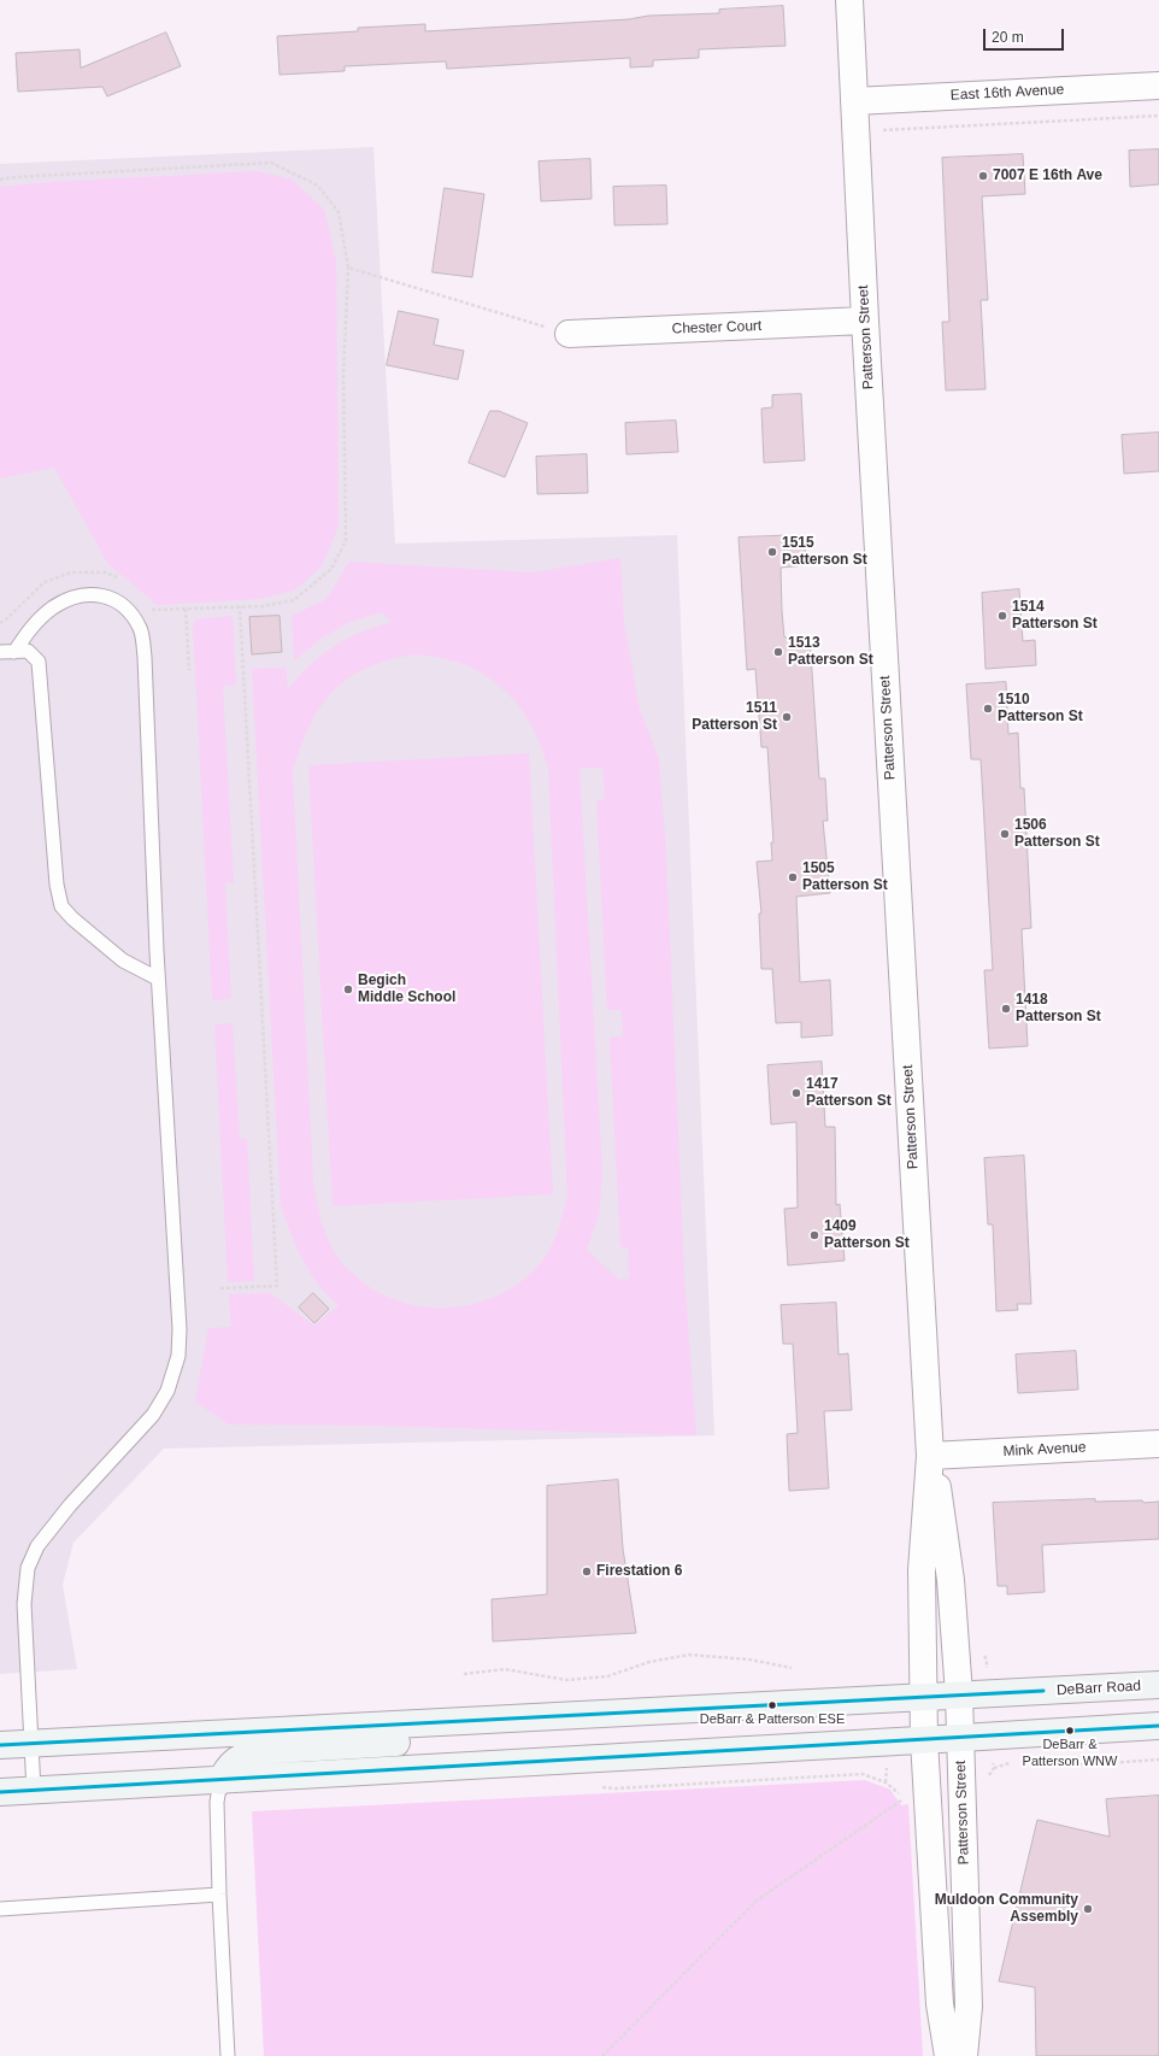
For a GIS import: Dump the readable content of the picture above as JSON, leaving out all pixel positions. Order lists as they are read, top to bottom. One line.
{"streets":{"main road":["DeBarr Road"],"street":["East 16th Avenue","Chester Court","Patterson Street","Mink Avenue"]},"crossings":[["East 16th Avenue","Patterson Street"],["Chester Court","Patterson Street"],["Patterson Street","Mink Avenue"],["Patterson Street","DeBarr Road"]],"places":["7007 E 16th Ave","1515 Patterson St","1514 Patterson St","1513 Patterson St","1510 Patterson St","1511 Patterson St","1506 Patterson St","1505 Patterson St","Begich Middle School","1418 Patterson St","1417 Patterson St","1409 Patterson St","Firestation 6","DeBarr & Patterson ESE","DeBarr & Patterson WNW","Muldoon Community Assembly"],"scale_bar":"20 m"}
